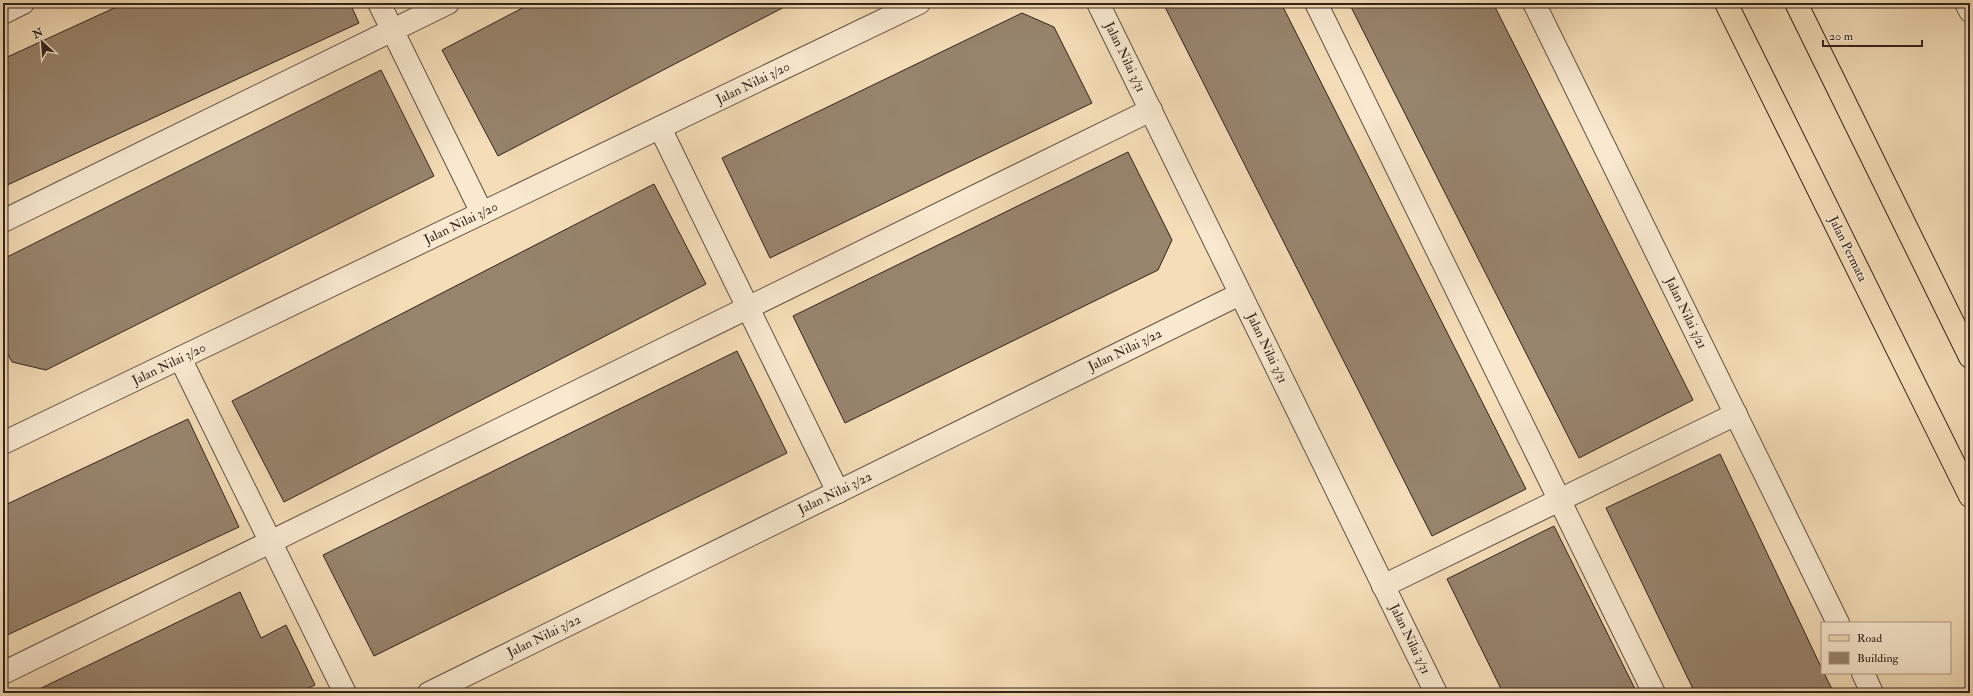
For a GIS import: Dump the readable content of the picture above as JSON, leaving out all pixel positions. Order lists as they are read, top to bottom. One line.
{"streets":{"main road":["Jalan Permata"],"street":["Jalan Nilai 3/31","Jalan Nilai 3/20","Jalan Nilai 3/21","Jalan Nilai 3/22"]},"crossings":[["Jalan Nilai 3/31","Jalan Nilai 3/22"]],"legend":["Road","Building"],"scale_bar":"20 m","north":"top left"}
